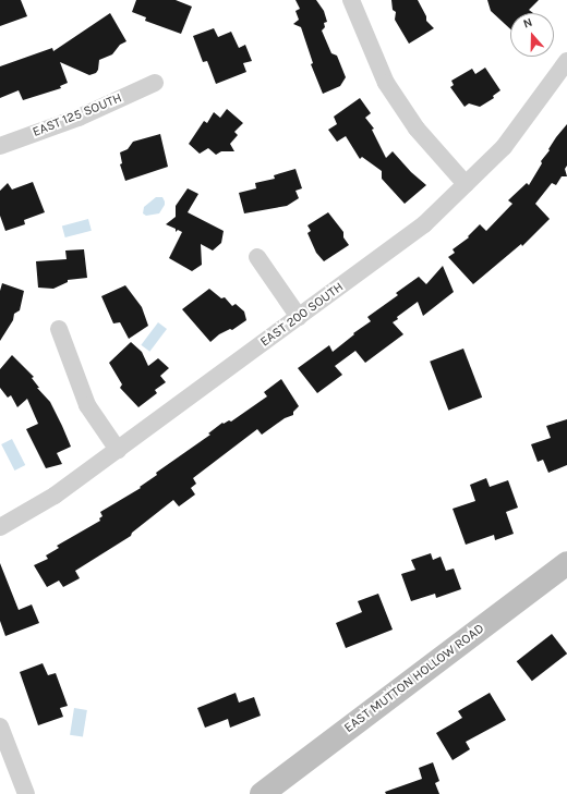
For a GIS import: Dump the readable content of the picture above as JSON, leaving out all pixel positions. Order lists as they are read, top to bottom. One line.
{"streets":{"street":["EAST 125 SOUTH","EAST 200 SOUTH","EAST MUTTON HOLLOW ROAD"]},"north":"top"}
